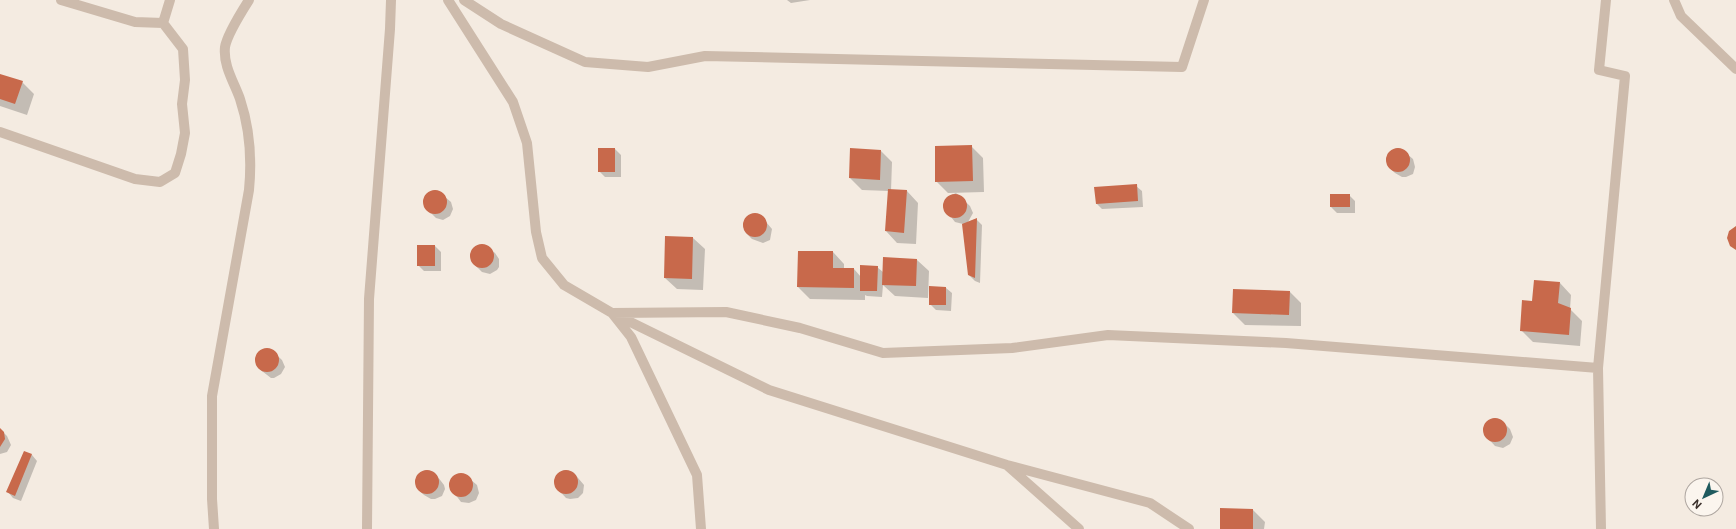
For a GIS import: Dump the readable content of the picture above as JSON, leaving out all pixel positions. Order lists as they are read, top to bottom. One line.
{"north":"bottom left"}
